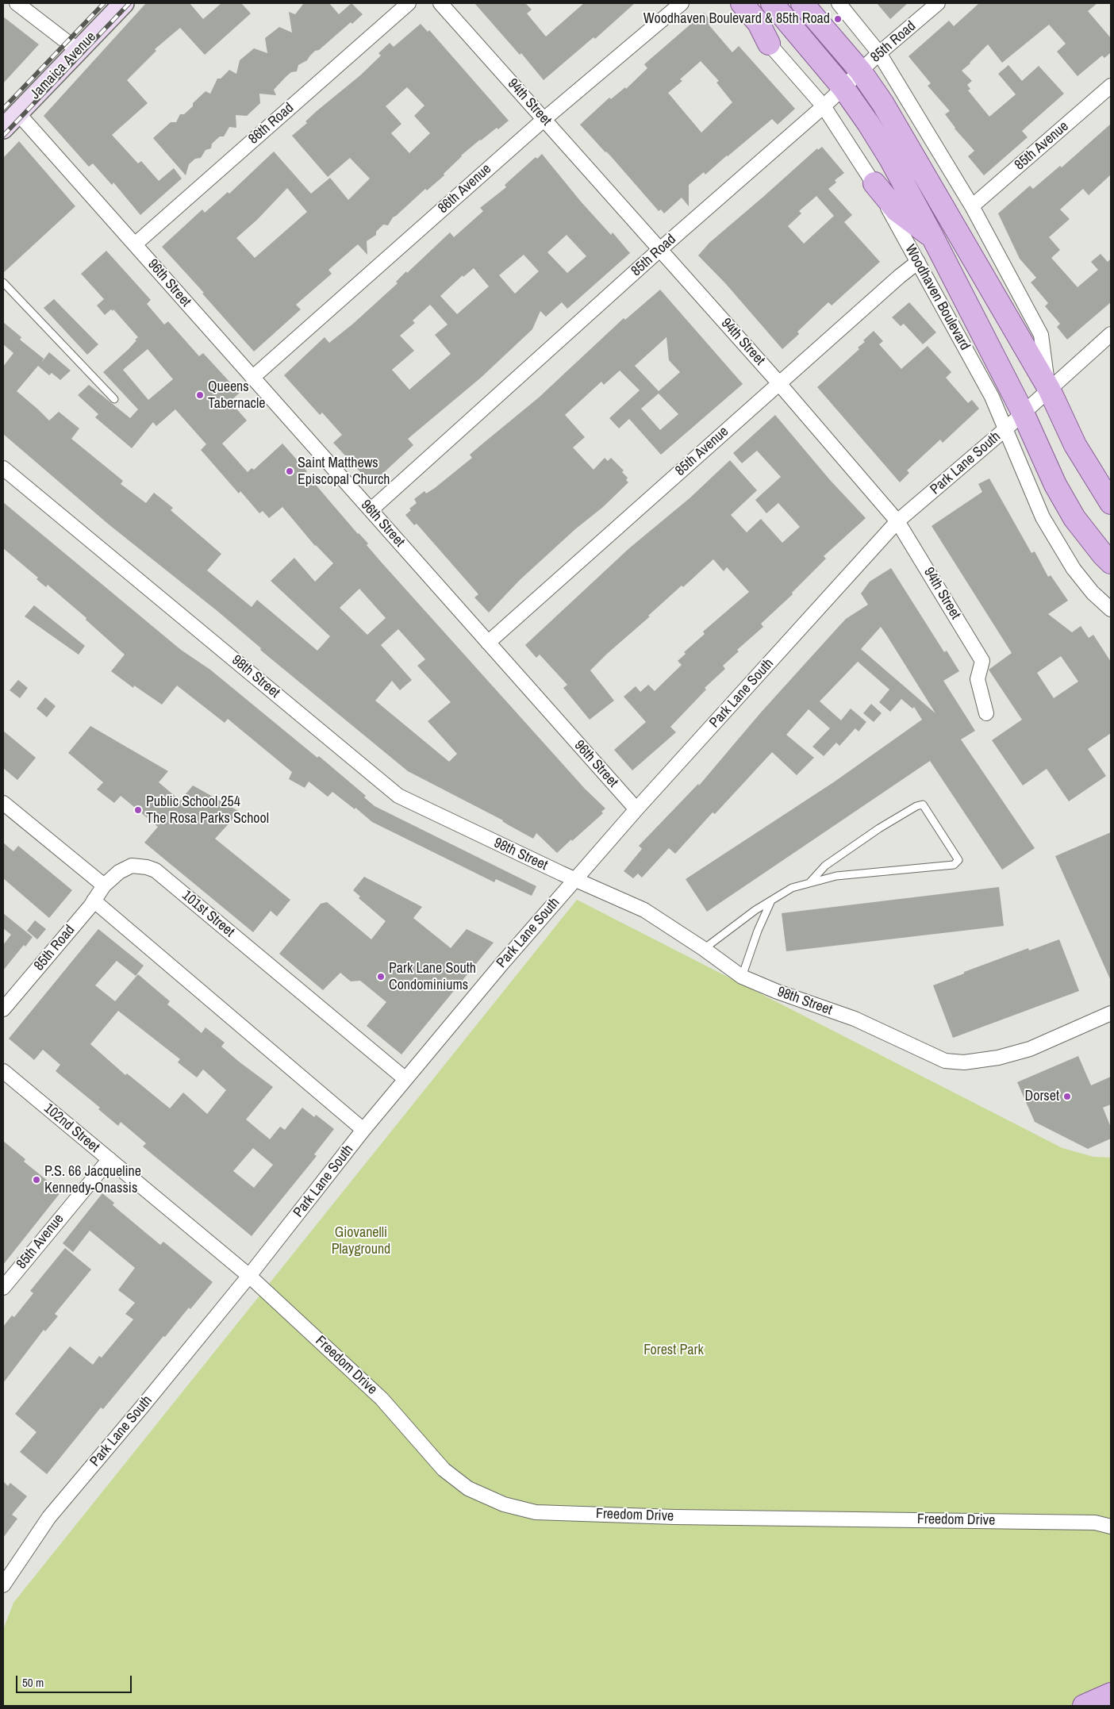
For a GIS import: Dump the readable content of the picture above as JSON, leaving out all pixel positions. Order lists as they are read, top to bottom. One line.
{"streets":{"main road":["Jamaica Avenue","Woodhaven Boulevard"],"street":["85th Road","94th Street","86th Road","85th Avenue","86th Avenue","96th Street","Park Lane South","98th Street","101st Street","102nd Street","Freedom Drive"]},"crossings":[["85th Road","94th Street"],["85th Road","96th Street"],["85th Road","Woodhaven Boulevard"],["85th Road","101st Street"],["Jamaica Avenue","96th Street"],["94th Street","85th Avenue"],["94th Street","86th Avenue"],["94th Street","Park Lane South"],["86th Road","96th Street"],["85th Avenue","96th Street"],["85th Avenue","Woodhaven Boulevard"],["85th Avenue","102nd Street"],["86th Avenue","96th Street"],["96th Street","Park Lane South"],["Woodhaven Boulevard","Park Lane South"],["Park Lane South","98th Street"],["Park Lane South","101st Street"],["Park Lane South","102nd Street"],["Park Lane South","Freedom Drive"],["102nd Street","Freedom Drive"]],"parks":["Giovanelli Playground","Forest Park"],"places":["Woodhaven Boulevard & 85th Road","Queens Tabernacle","Saint Matthews Episcopal Church","Public School 254 The Rosa Parks School","Park Lane South Condominiums","Dorset","P.S. 66 Jacqueline Kennedy-Onassis"],"scale_bar":"50 m"}
